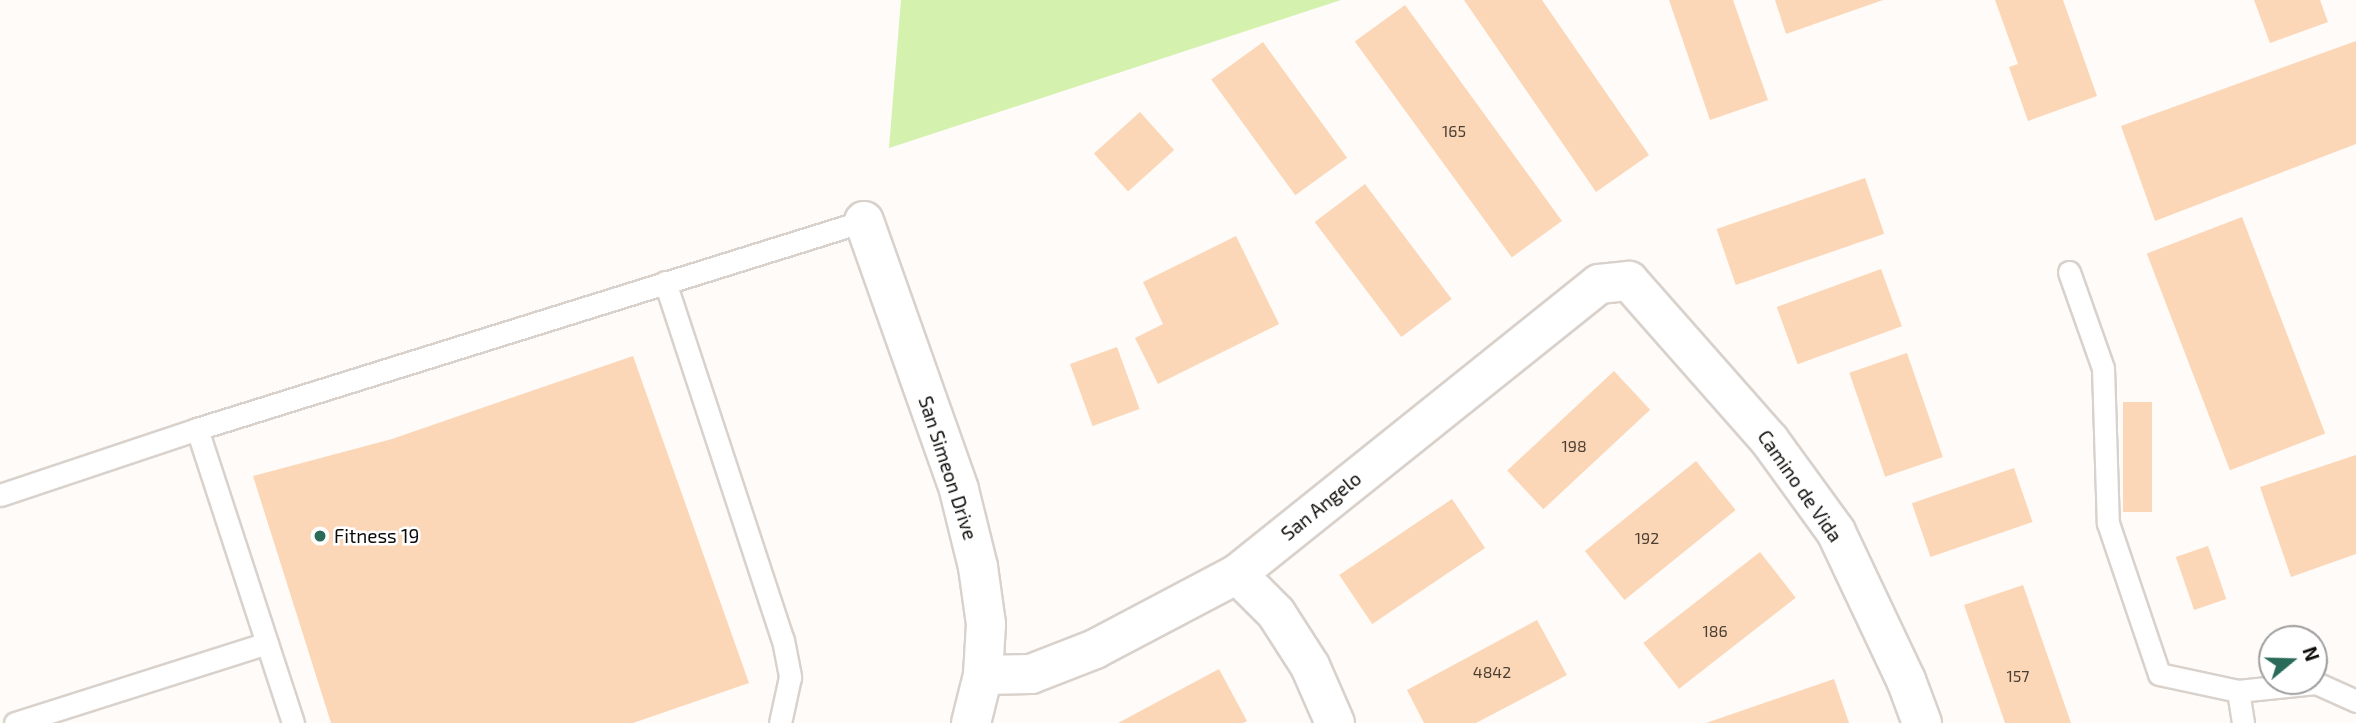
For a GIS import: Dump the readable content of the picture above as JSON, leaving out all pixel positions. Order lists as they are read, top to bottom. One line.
{"streets":{"street":["San Simeon Drive","Camino de Vida","San Angelo"]},"crossings":[["San Simeon Drive","San Angelo"],["Camino de Vida","San Angelo"]],"places":["Fitness 19"],"house_numbers":["165","198","192","186","4842","157"],"north":"right"}
